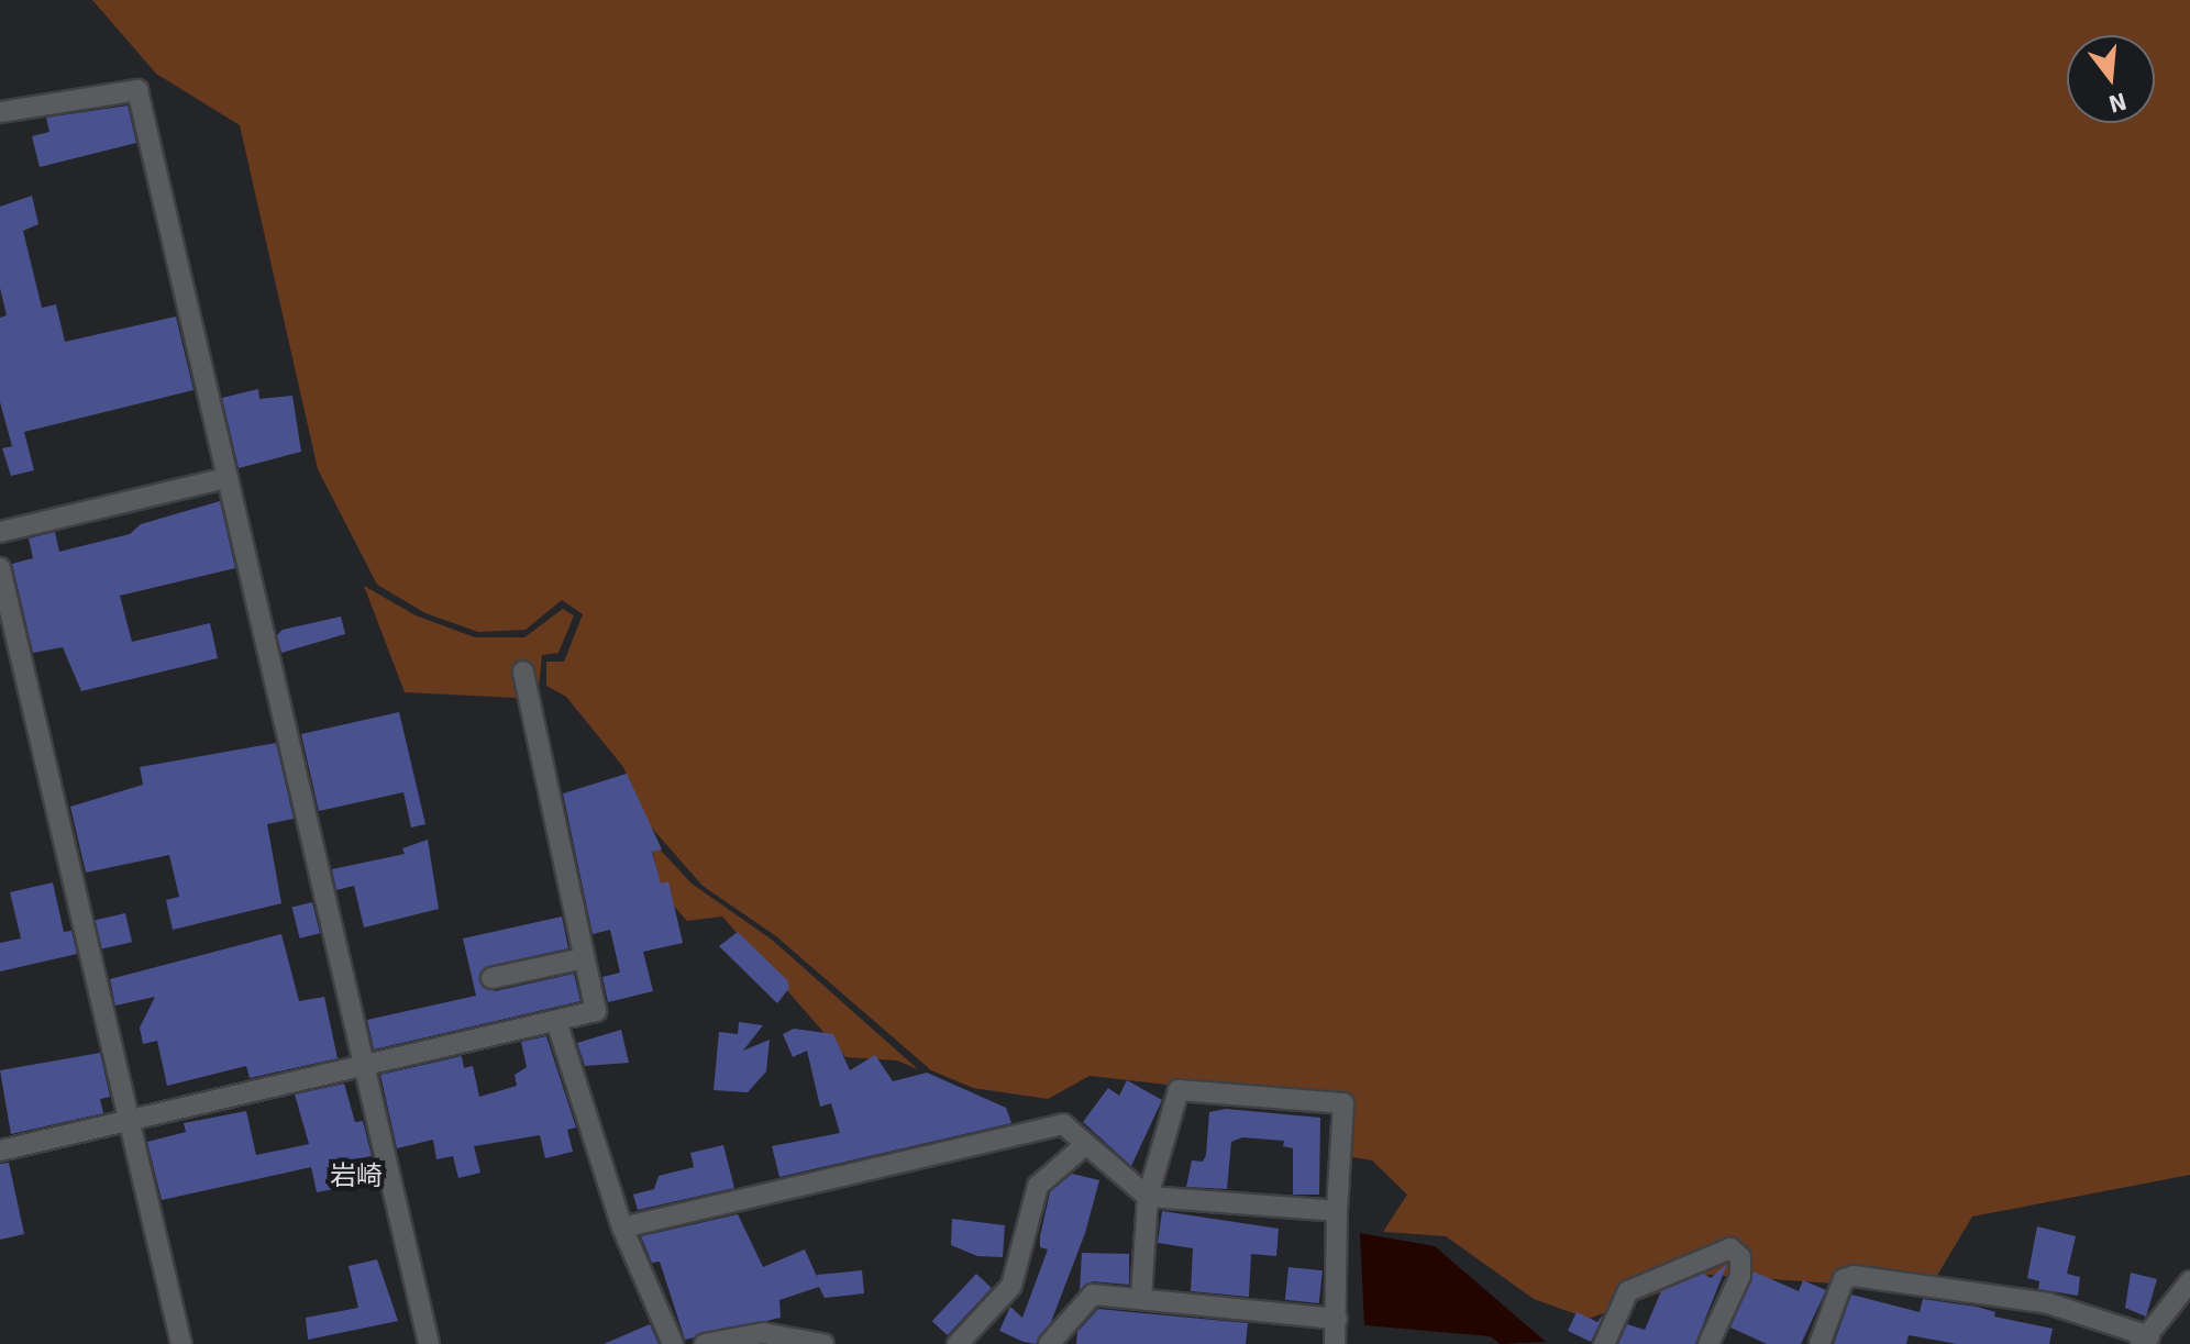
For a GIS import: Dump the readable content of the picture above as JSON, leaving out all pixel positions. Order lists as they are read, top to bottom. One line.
{"districts":["岩崎"],"north":"bottom"}
